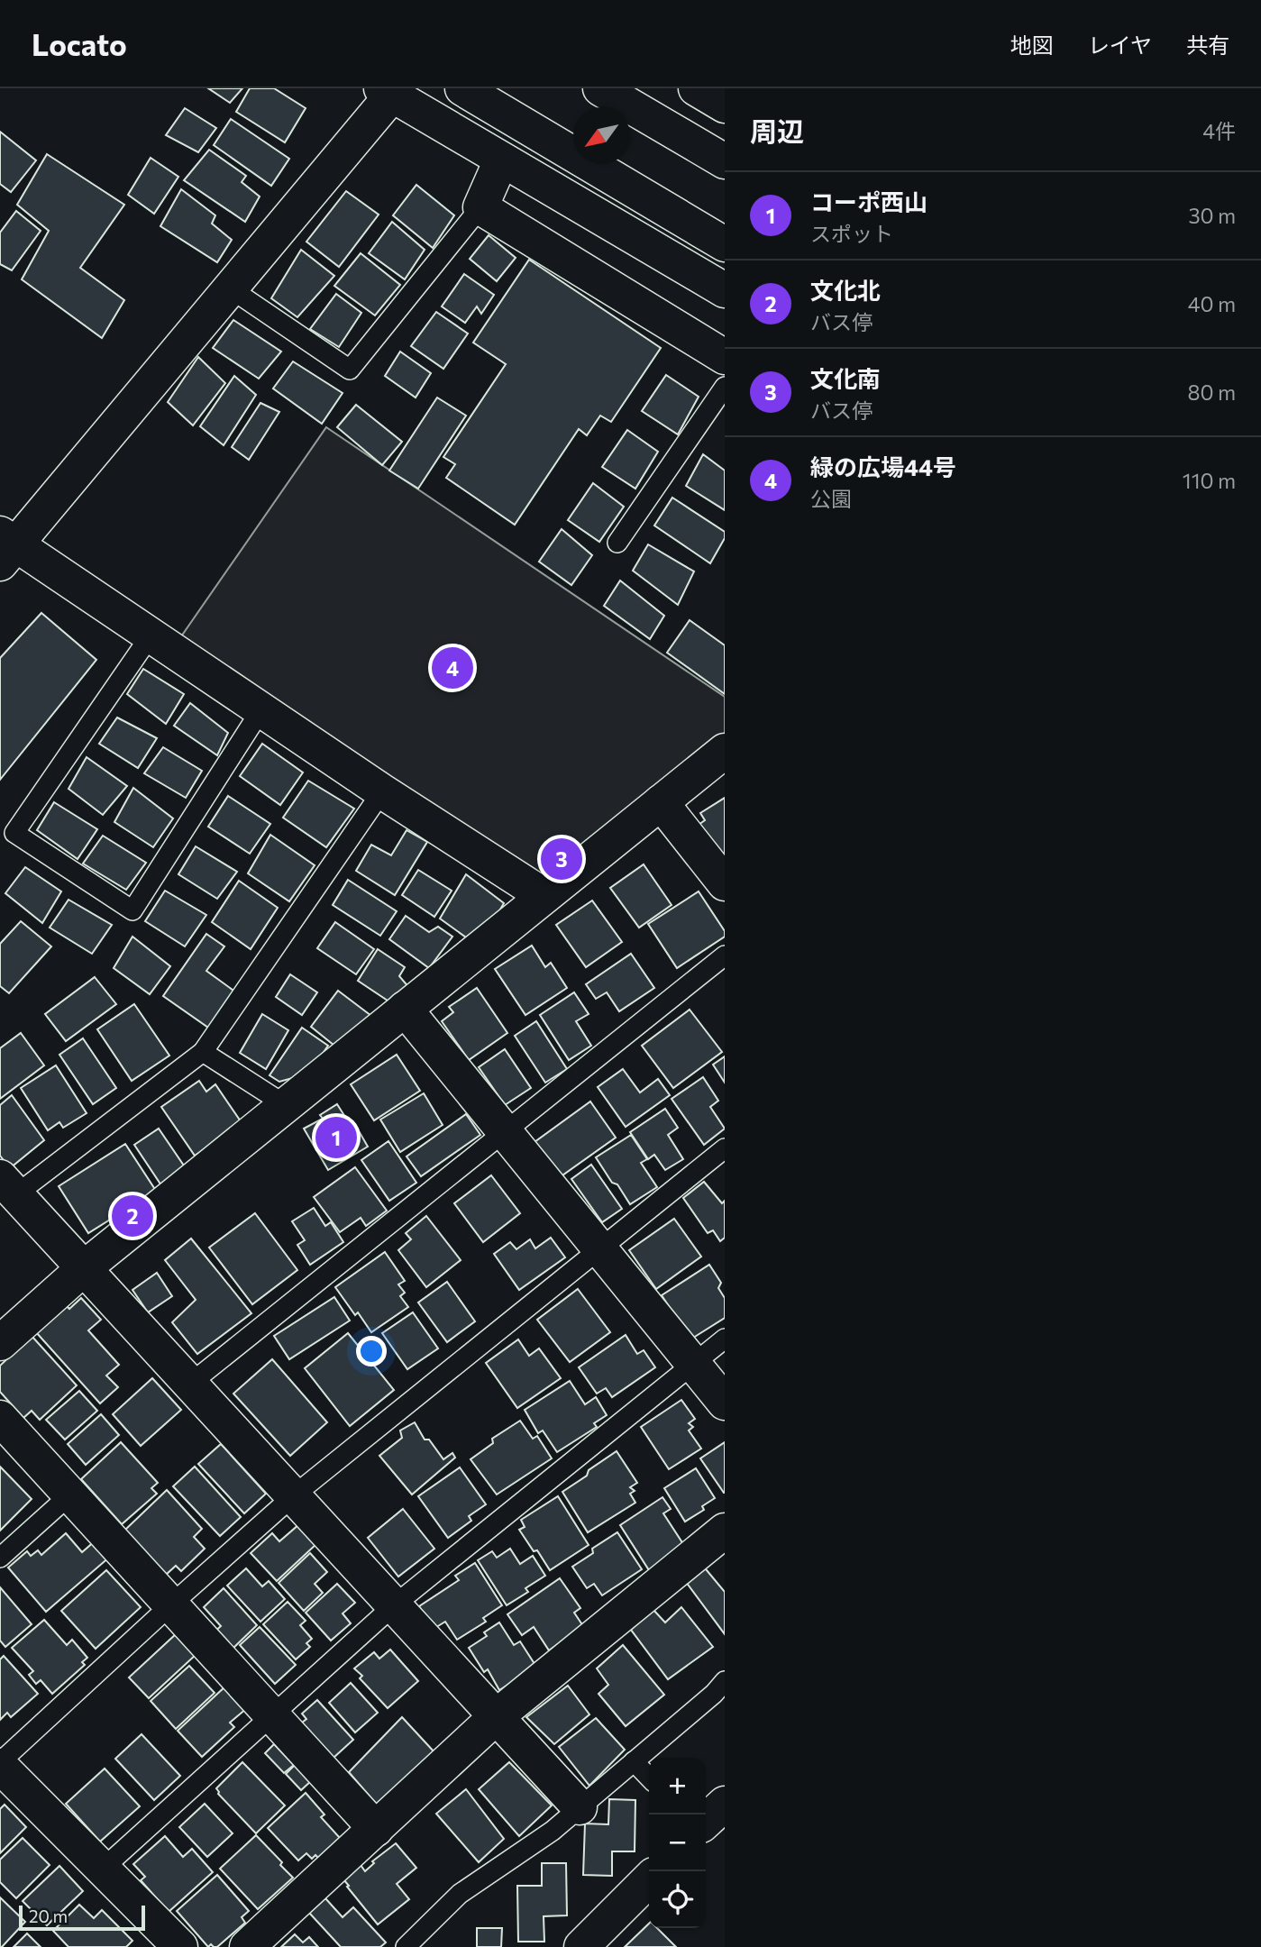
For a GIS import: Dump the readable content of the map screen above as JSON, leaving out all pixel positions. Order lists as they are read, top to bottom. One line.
{"scale_bar":"20 m","north":"bottom left","page":{"header":"Locato","nav":["地図","レイヤ","共有"],"heading":["周辺","4件"],"list":[{"mark":"1","name":"コーポ西山","note":"スポット","value":"30 m"},{"mark":"2","name":"文化北","note":"バス停","value":"40 m"},{"mark":"3","name":"文化南","note":"バス停","value":"80 m"},{"mark":"4","name":"緑の広場44号","note":"公園","value":"110 m"}],"pins":["4","3","1","2"],"map_buttons":["+","−"],"scale":"20 m"}}
